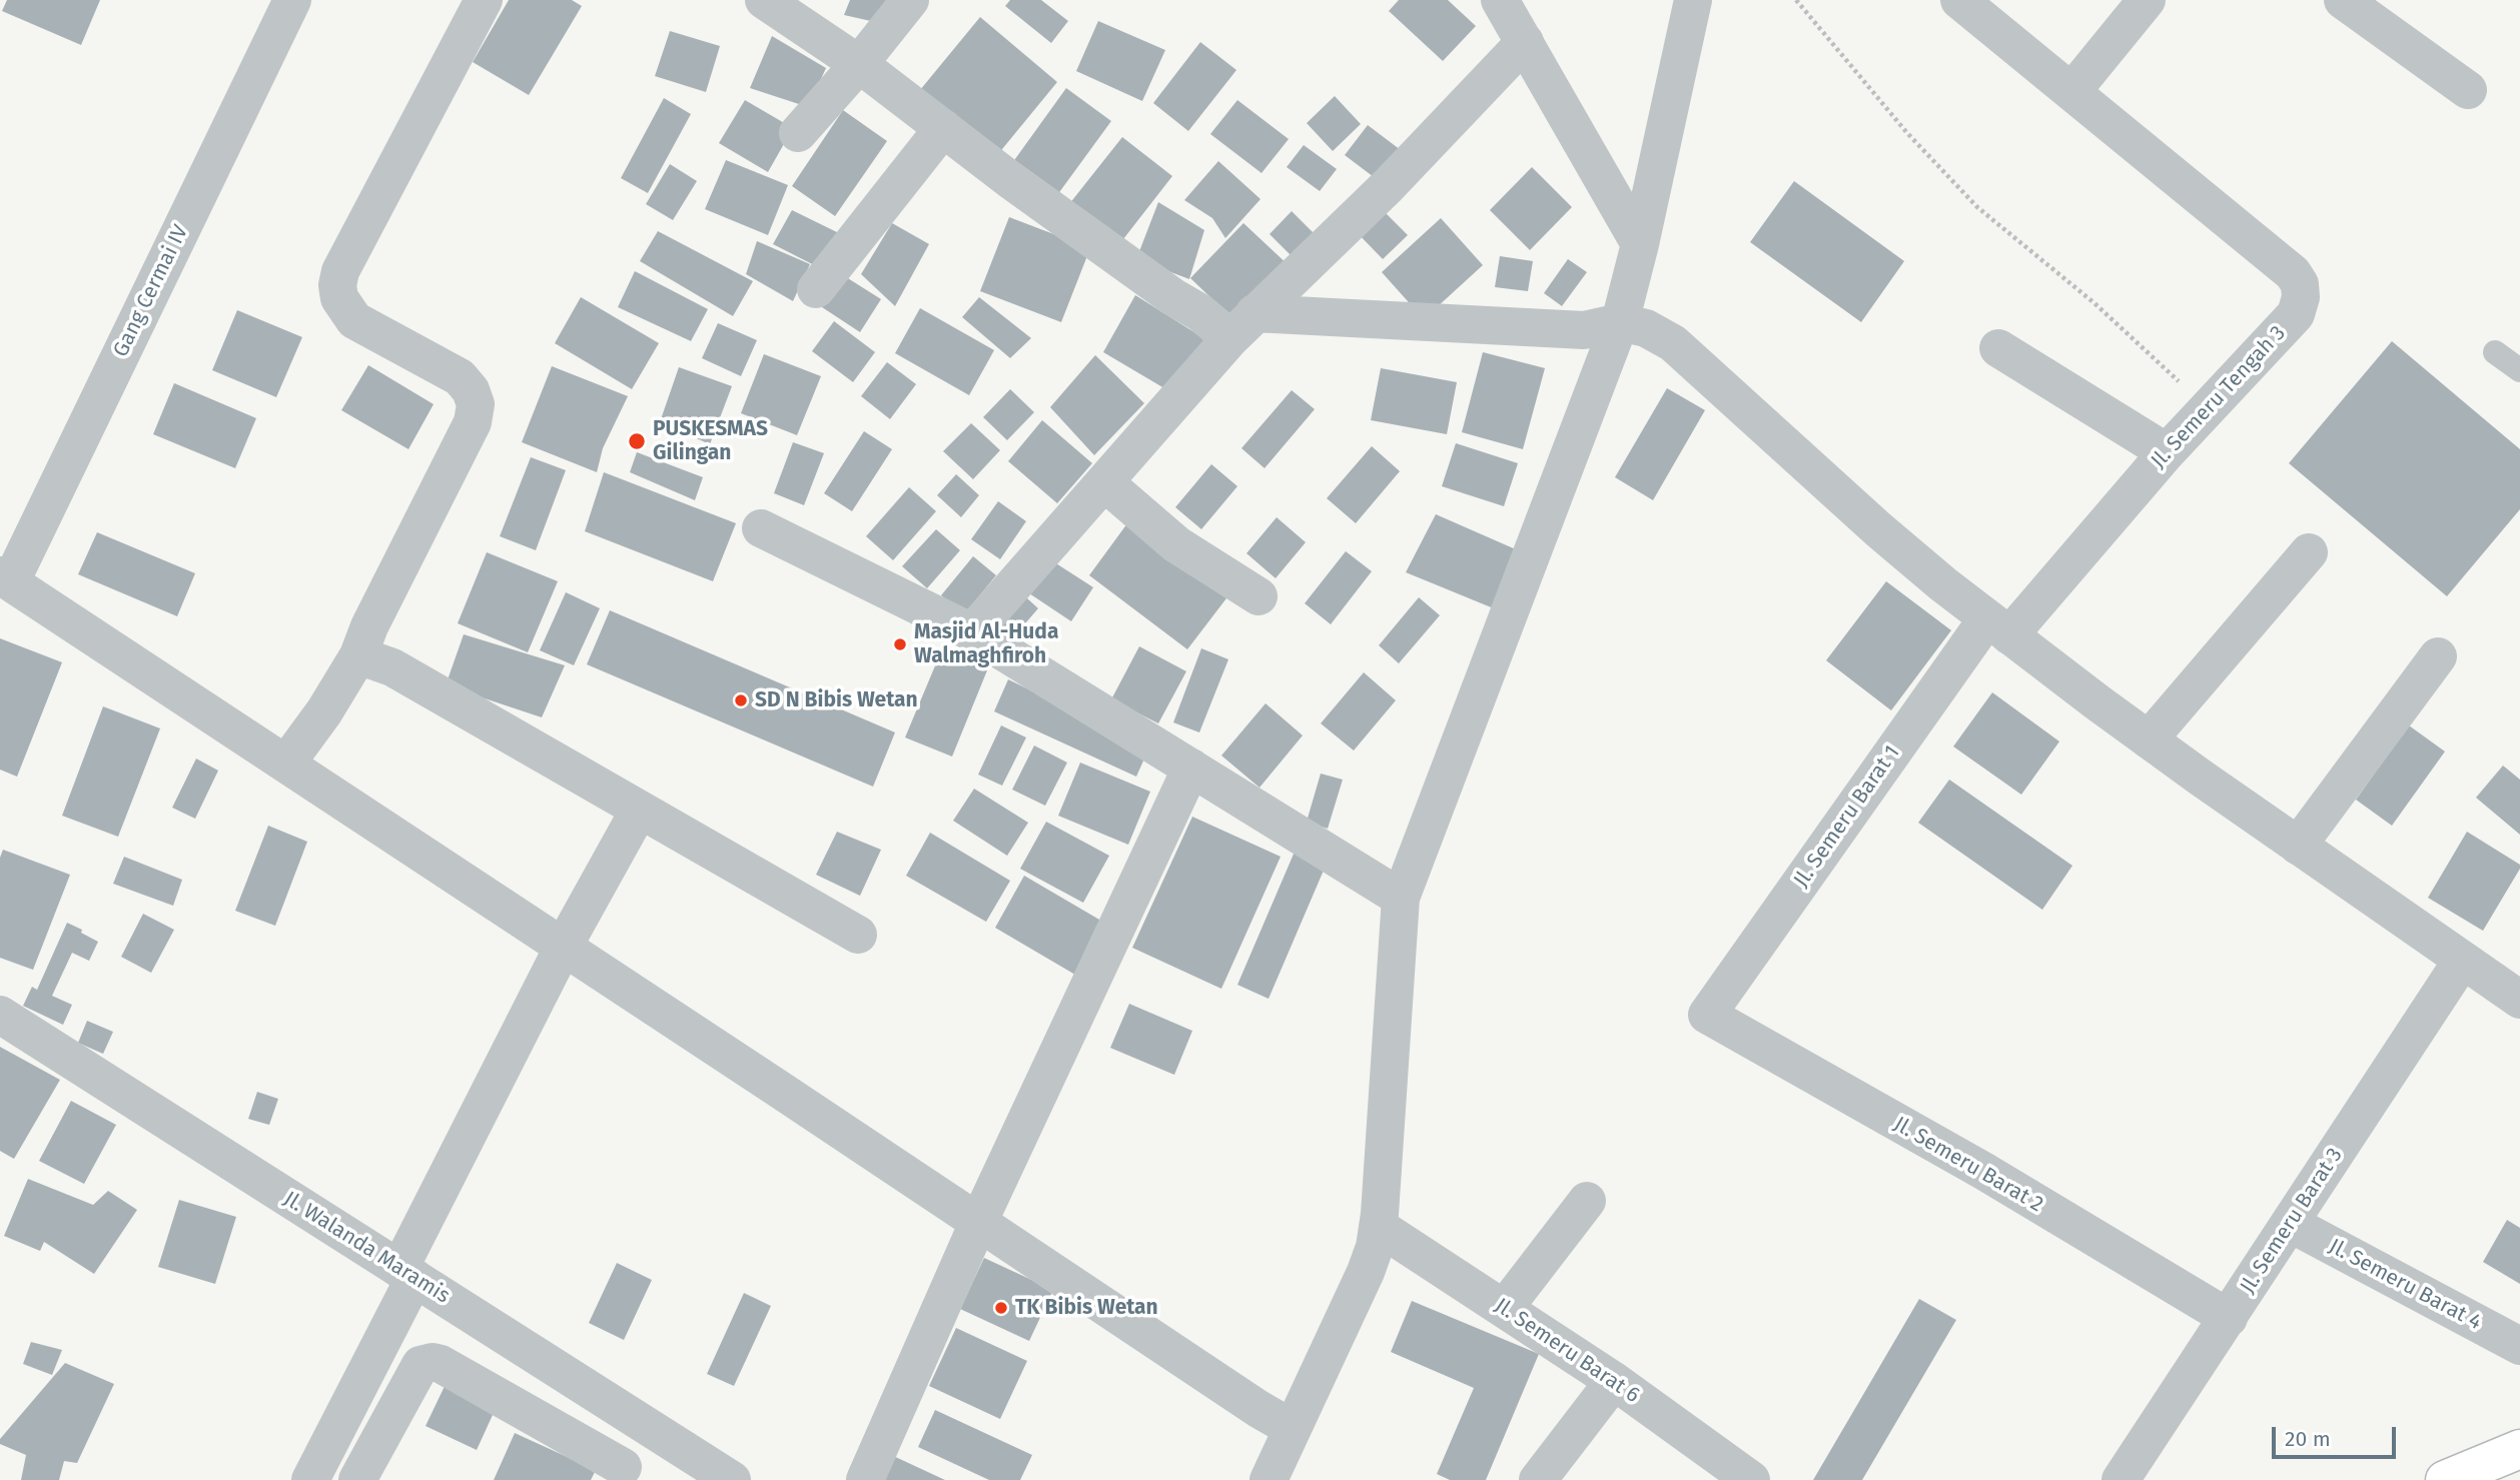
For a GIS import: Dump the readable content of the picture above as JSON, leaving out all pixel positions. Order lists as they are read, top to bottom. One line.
{"streets":{"street":["Gang Cermai IV","Jl. Semeru Tengah 3","Jl. Semeru Barat 1","Jl. Semeru Barat 2","Jl. Semeru Barat 3","Jl. Walanda Maramis","Jl. Semeru Barat 4","Jl. Semeru Barat 6"]},"crossings":[["Jl. Semeru Tengah 3","Jl. Semeru Barat 1"],["Jl. Semeru Barat 1","Jl. Semeru Barat 2"],["Jl. Semeru Barat 2","Jl. Semeru Barat 3"],["Jl. Semeru Barat 3","Jl. Semeru Barat 4"]],"places":["PUSKESMAS Gilingan","Masjid Al-Huda Walmaghfiroh","SD N Bibis Wetan","TK Bibis Wetan"],"scale_bar":"20 m"}
